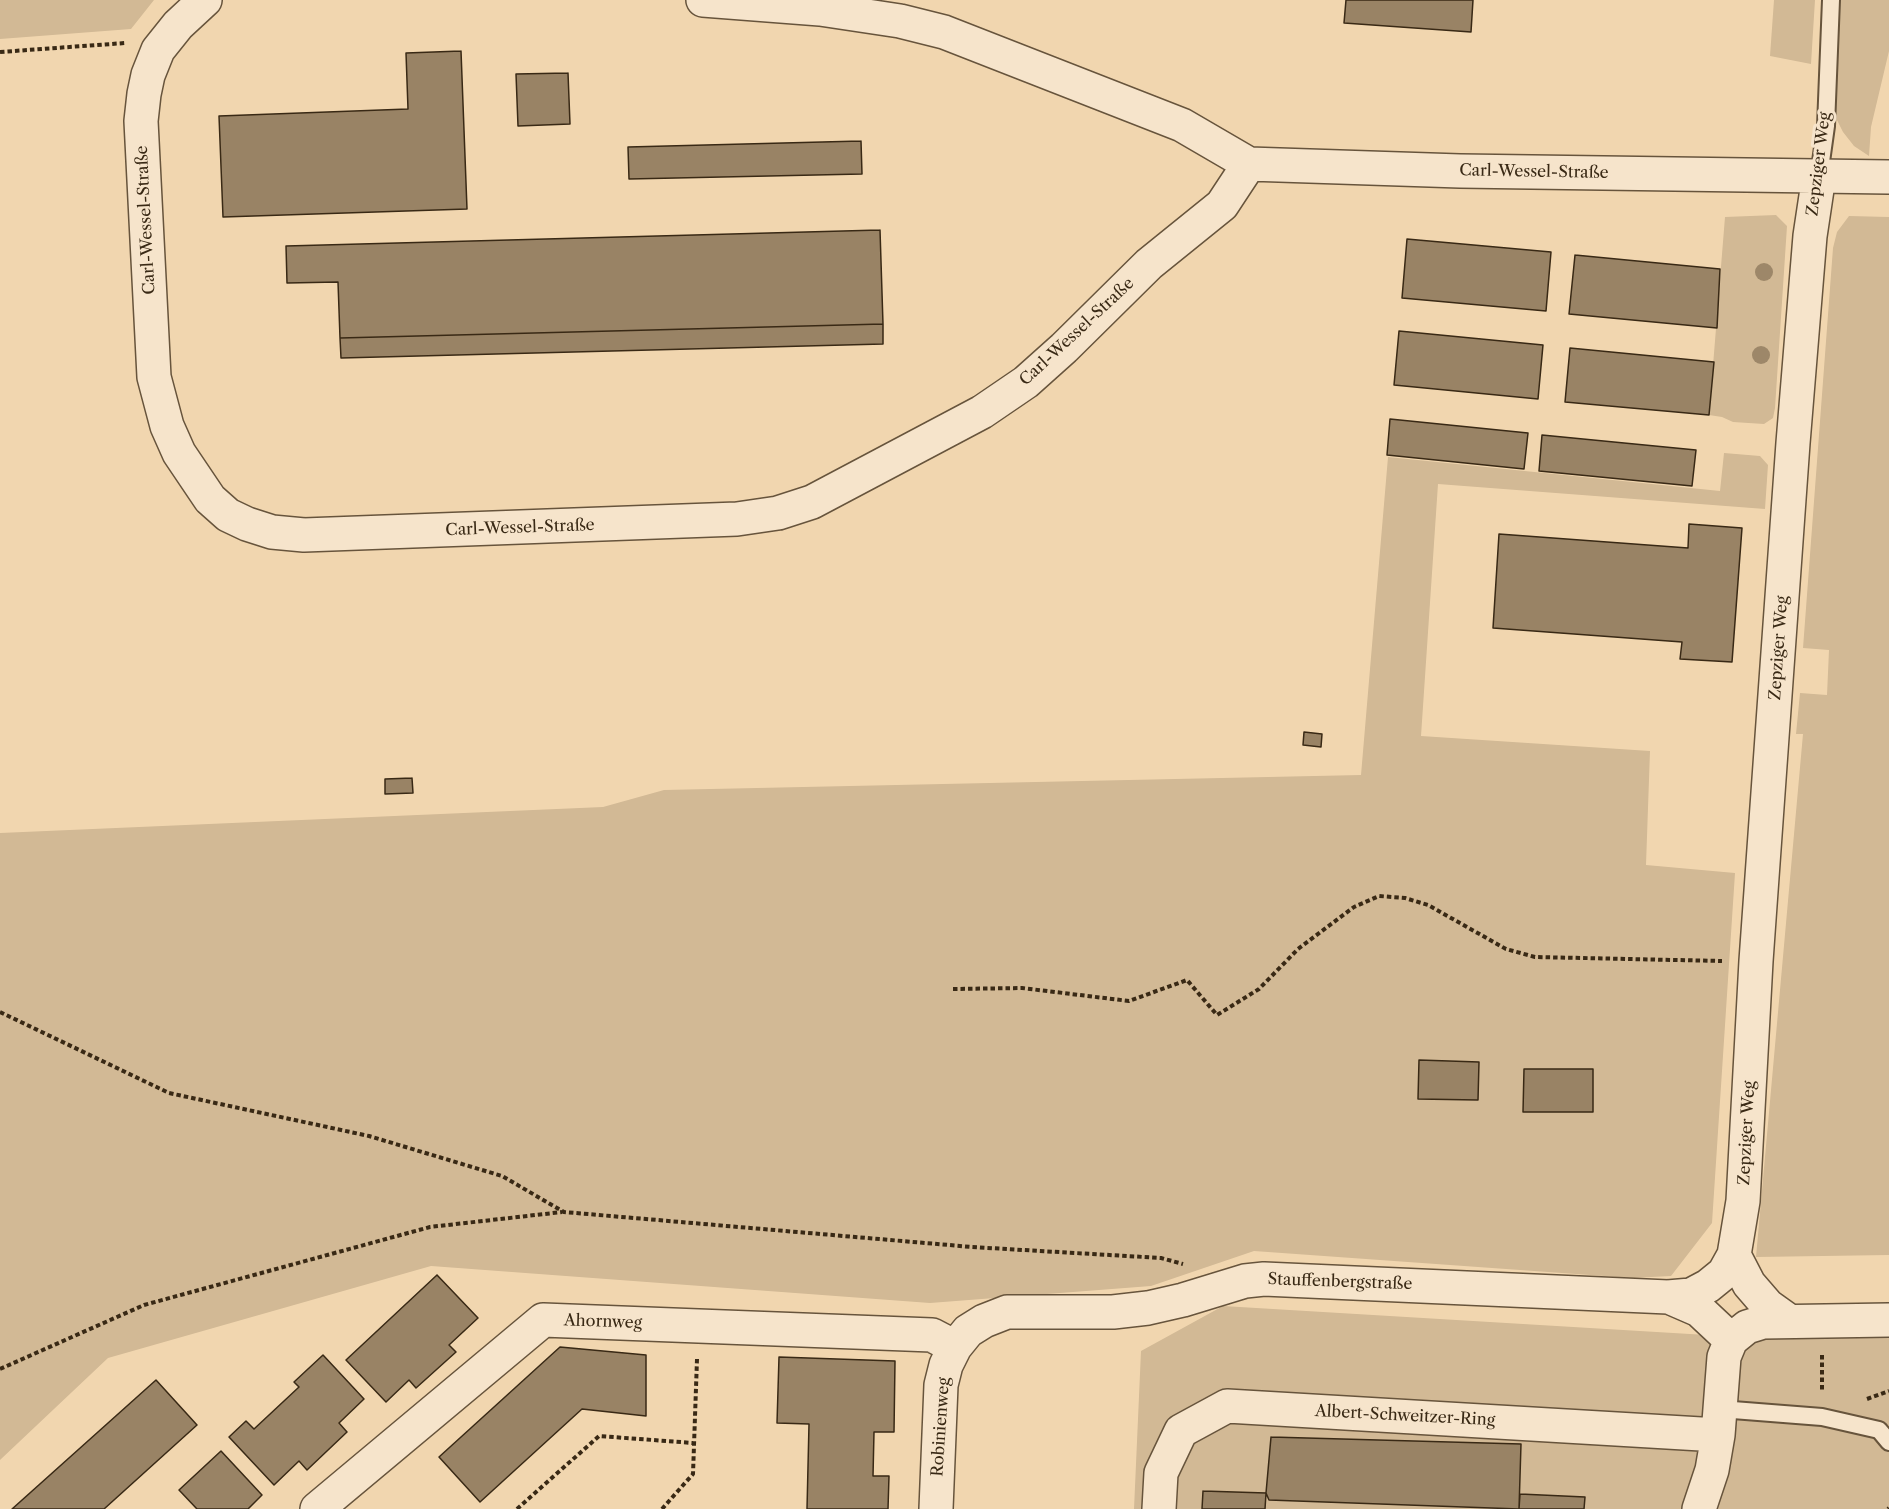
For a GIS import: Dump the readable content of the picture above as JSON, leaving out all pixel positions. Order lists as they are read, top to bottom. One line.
{"streets":{"street":["Zepziger Weg","Carl-Wessel-Straße","Stauffenbergstraße","Ahornweg","Albert-Schweitzer-Ring","Robinienweg"]},"crossings":[["Zepziger Weg","Carl-Wessel-Straße"],["Zepziger Weg","Stauffenbergstraße"],["Stauffenbergstraße","Ahornweg"],["Stauffenbergstraße","Robinienweg"],["Ahornweg","Robinienweg"]]}
